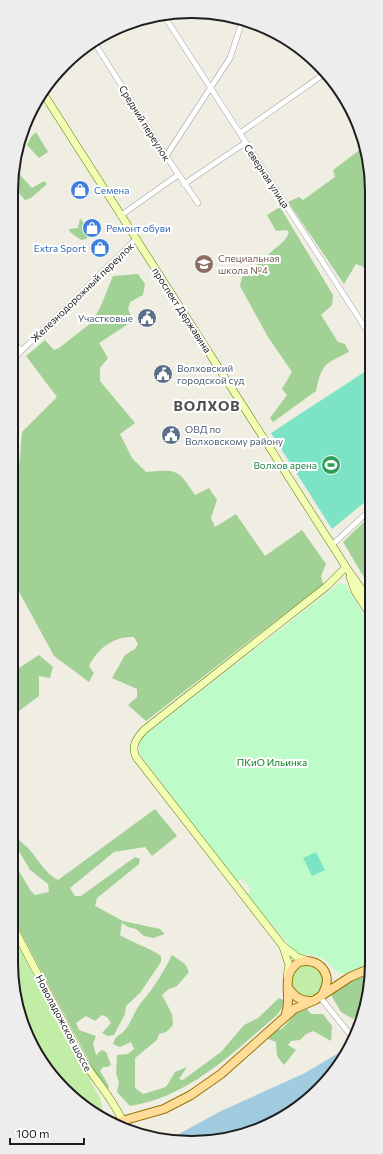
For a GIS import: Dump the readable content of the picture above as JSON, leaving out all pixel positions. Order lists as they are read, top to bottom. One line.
{"streets":{"main road":["проспект Державина","Новоладожское шоссе"],"street":["Средний переулок","Северная улица","Железнодорожный переулок"]},"crossings":[["Железнодорожный переулок","проспект Державина"]],"districts":["ВОЛХОВ"],"parks":["ПКиО Ильинка"],"places":{"shop":["Семена","Ремонт обуви","Extra Sport"],"school or university":["Специальная школа №4"],"public building":["Участковые","Волховский городской суд","ОВД по Волховскому району"],"sports":["Волхов арена"]},"scale_bar":"100 m"}
